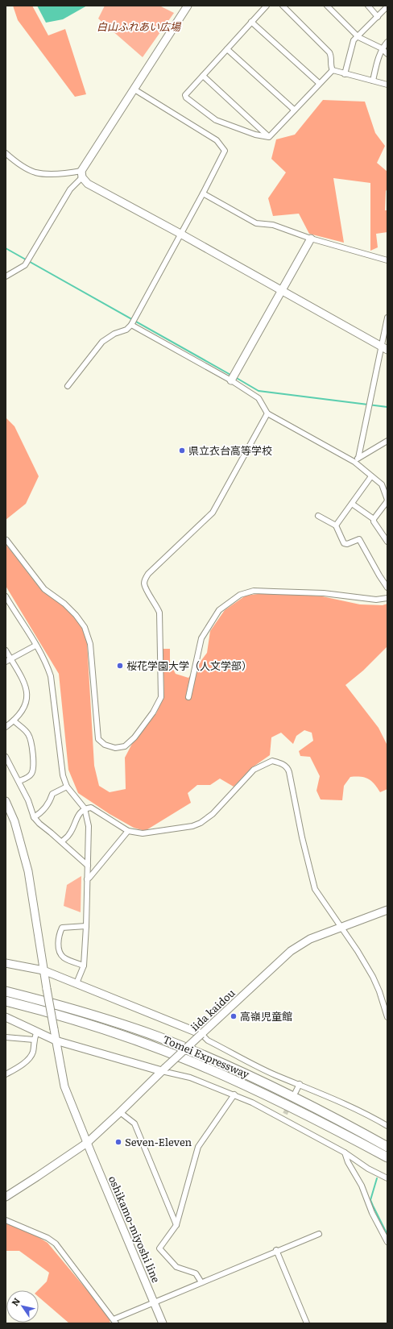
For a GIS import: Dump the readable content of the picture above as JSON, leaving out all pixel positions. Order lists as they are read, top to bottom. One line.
{"streets":{"highway":["Tomei Expressway"],"street":["iida kaidou","oshikamo-miyoshi line"]},"crossings":[["iida kaidou","oshikamo-miyoshi line"]],"parks":["白山ふれあい広場"],"places":["県立衣台高等学校","桜花学園大学（人文学部）","高嶺児童館","Seven-Eleven"],"north":"top left"}
